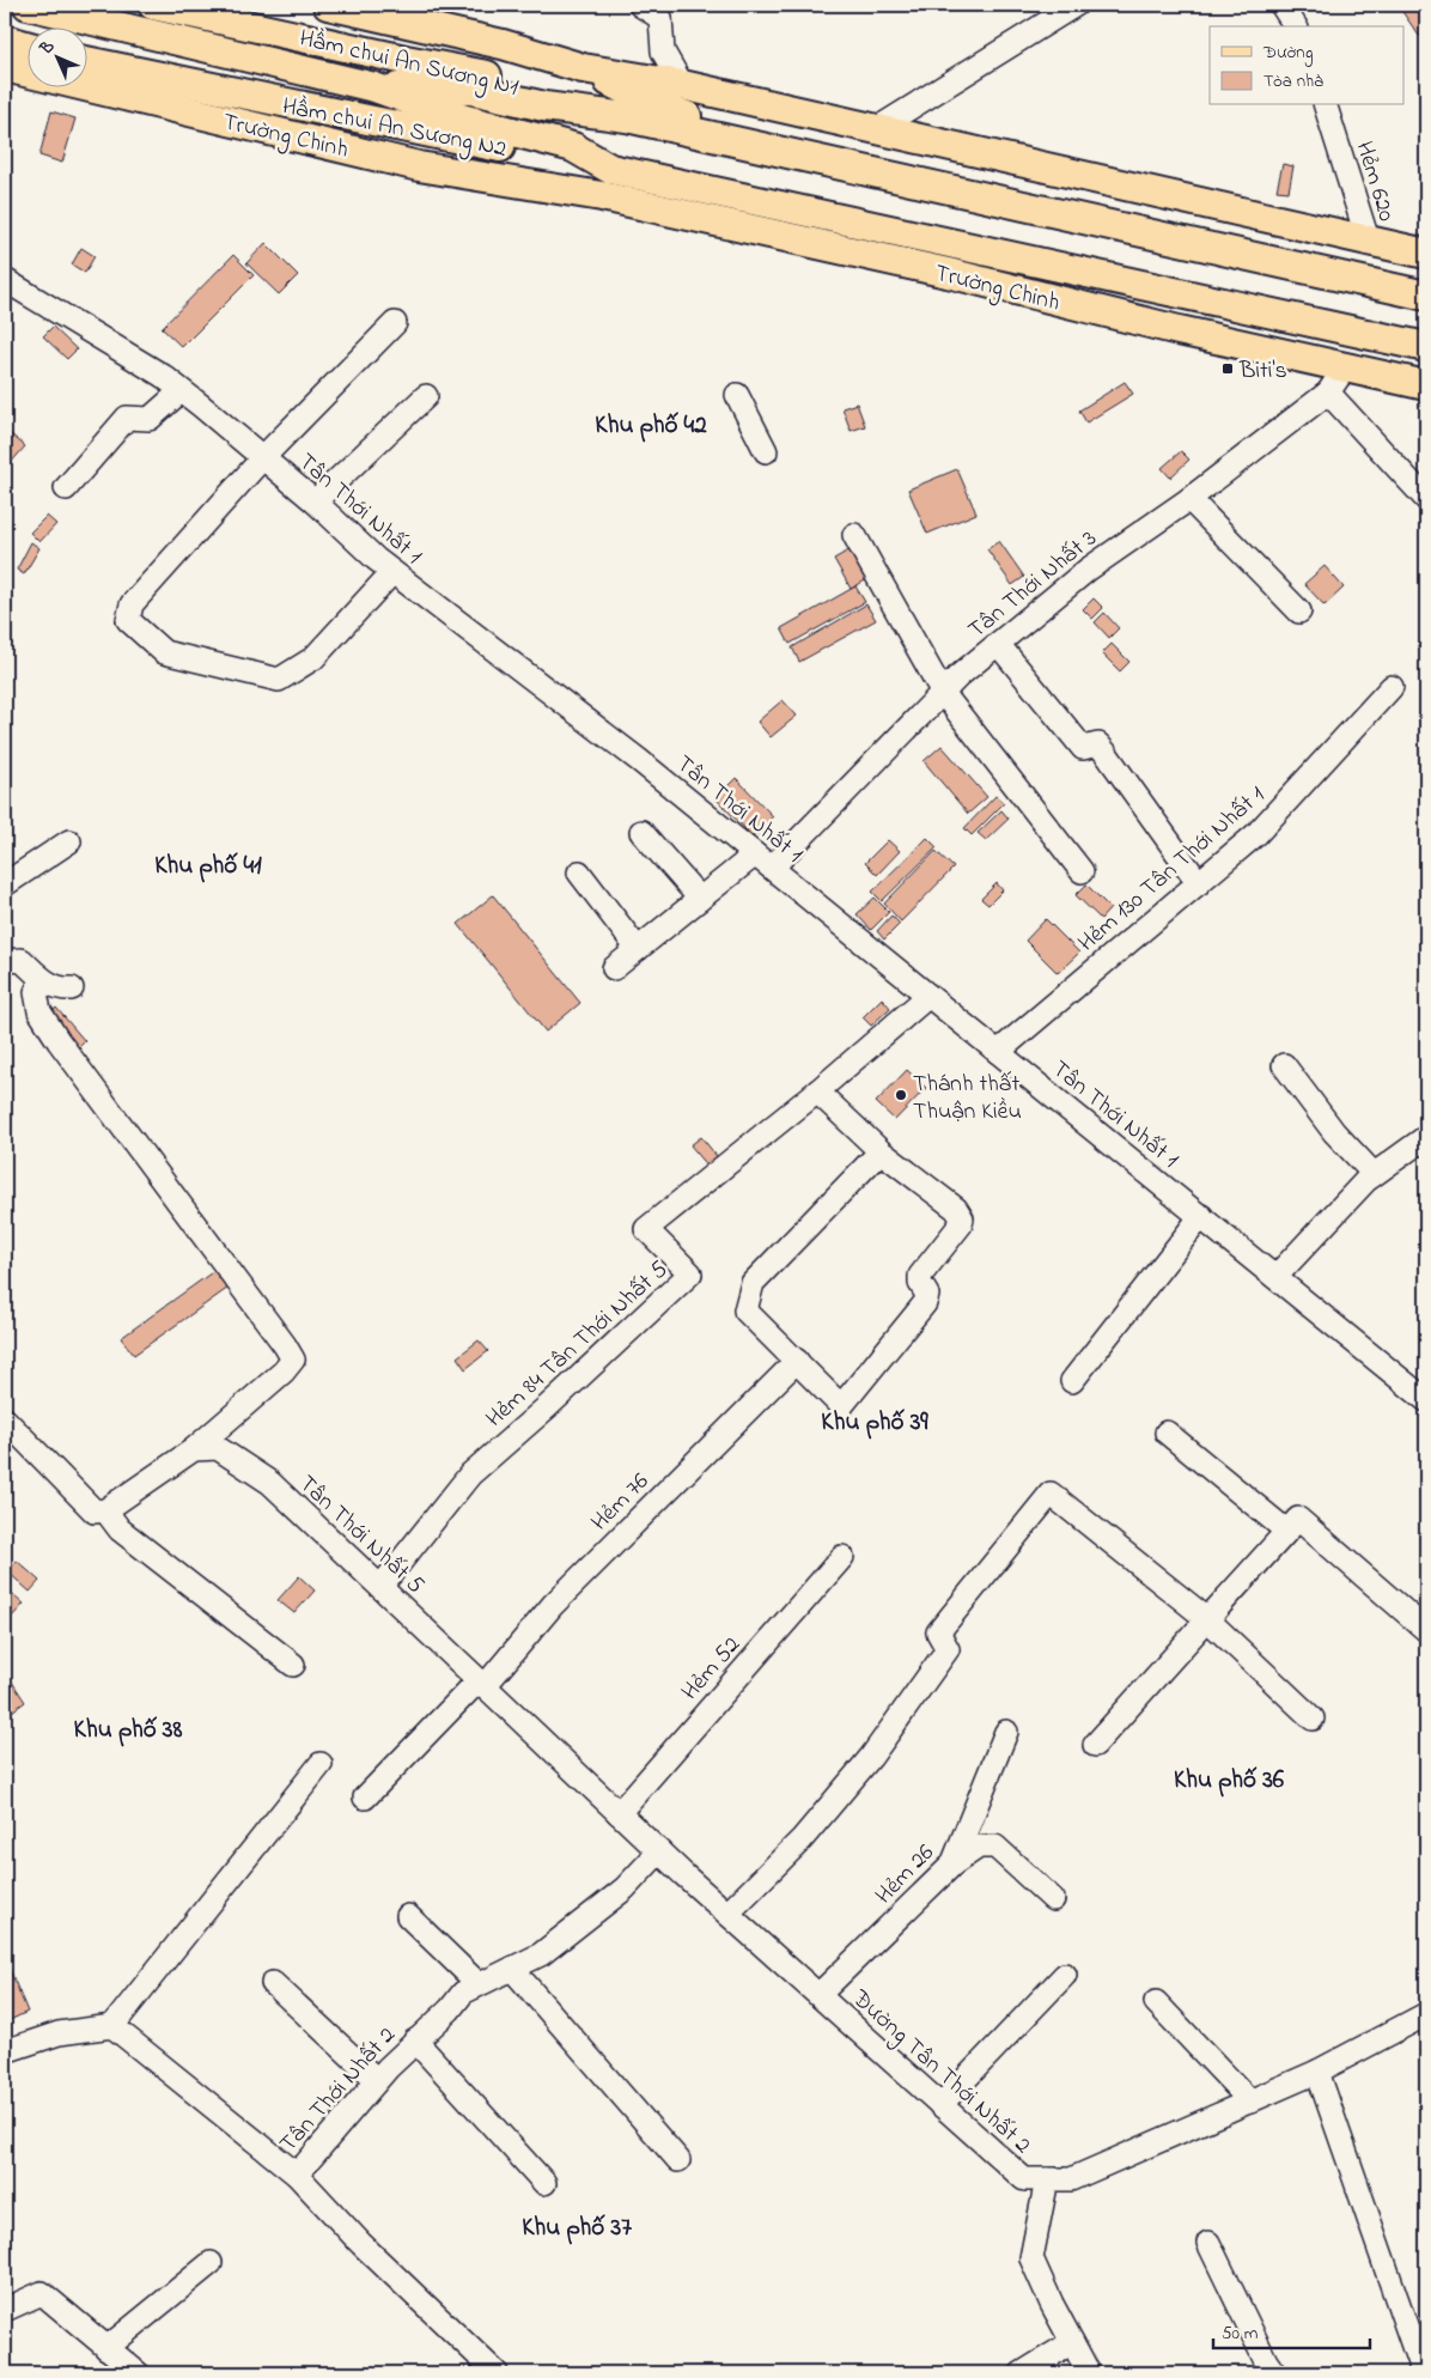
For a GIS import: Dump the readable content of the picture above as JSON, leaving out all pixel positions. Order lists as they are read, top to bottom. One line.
{"streets":{"main road":["Hầm chui An Sương N1","Hầm chui An Sương N2","Trường Chinh"],"street":["Hẻm 620","Tân Thới Nhất 1","Tân Thới Nhất 3","Hẻm 130 Tân Thới Nhất 1","Hẻm 84 Tân Thới Nhất 5","Hẻm 76","Tân Thới Nhất 5","Hẻm 52","Hẻm 26","Đường Tân Thới Nhất 2","Tân Thới Nhất 2"]},"crossings":[["Hầm chui An Sương N1","Trường Chinh"],["Hầm chui An Sương N2","Trường Chinh"],["Trường Chinh","Hẻm 620"],["Trường Chinh","Tân Thới Nhất 3"],["Tân Thới Nhất 1","Tân Thới Nhất 3"],["Tân Thới Nhất 1","Hẻm 130 Tân Thới Nhất 1"],["Tân Thới Nhất 1","Hẻm 84 Tân Thới Nhất 5"],["Hẻm 84 Tân Thới Nhất 5","Tân Thới Nhất 5"],["Hẻm 76","Tân Thới Nhất 5"],["Tân Thới Nhất 5","Hẻm 52"],["Tân Thới Nhất 5","Đường Tân Thới Nhất 2"],["Tân Thới Nhất 5","Tân Thới Nhất 2"],["Hẻm 26","Đường Tân Thới Nhất 2"],["Đường Tân Thới Nhất 2","Tân Thới Nhất 2"]],"districts":["Khu phố 42","Khu phố 41","Khu phố 39","Khu phố 38","Khu phố 36","Khu phố 37"],"places":{"transit":["Biti's"],"other":["Thánh thất Thuận Kiều"]},"legend":["Đường","Tòa nhà"],"scale_bar":"50 m","north":"top left"}
